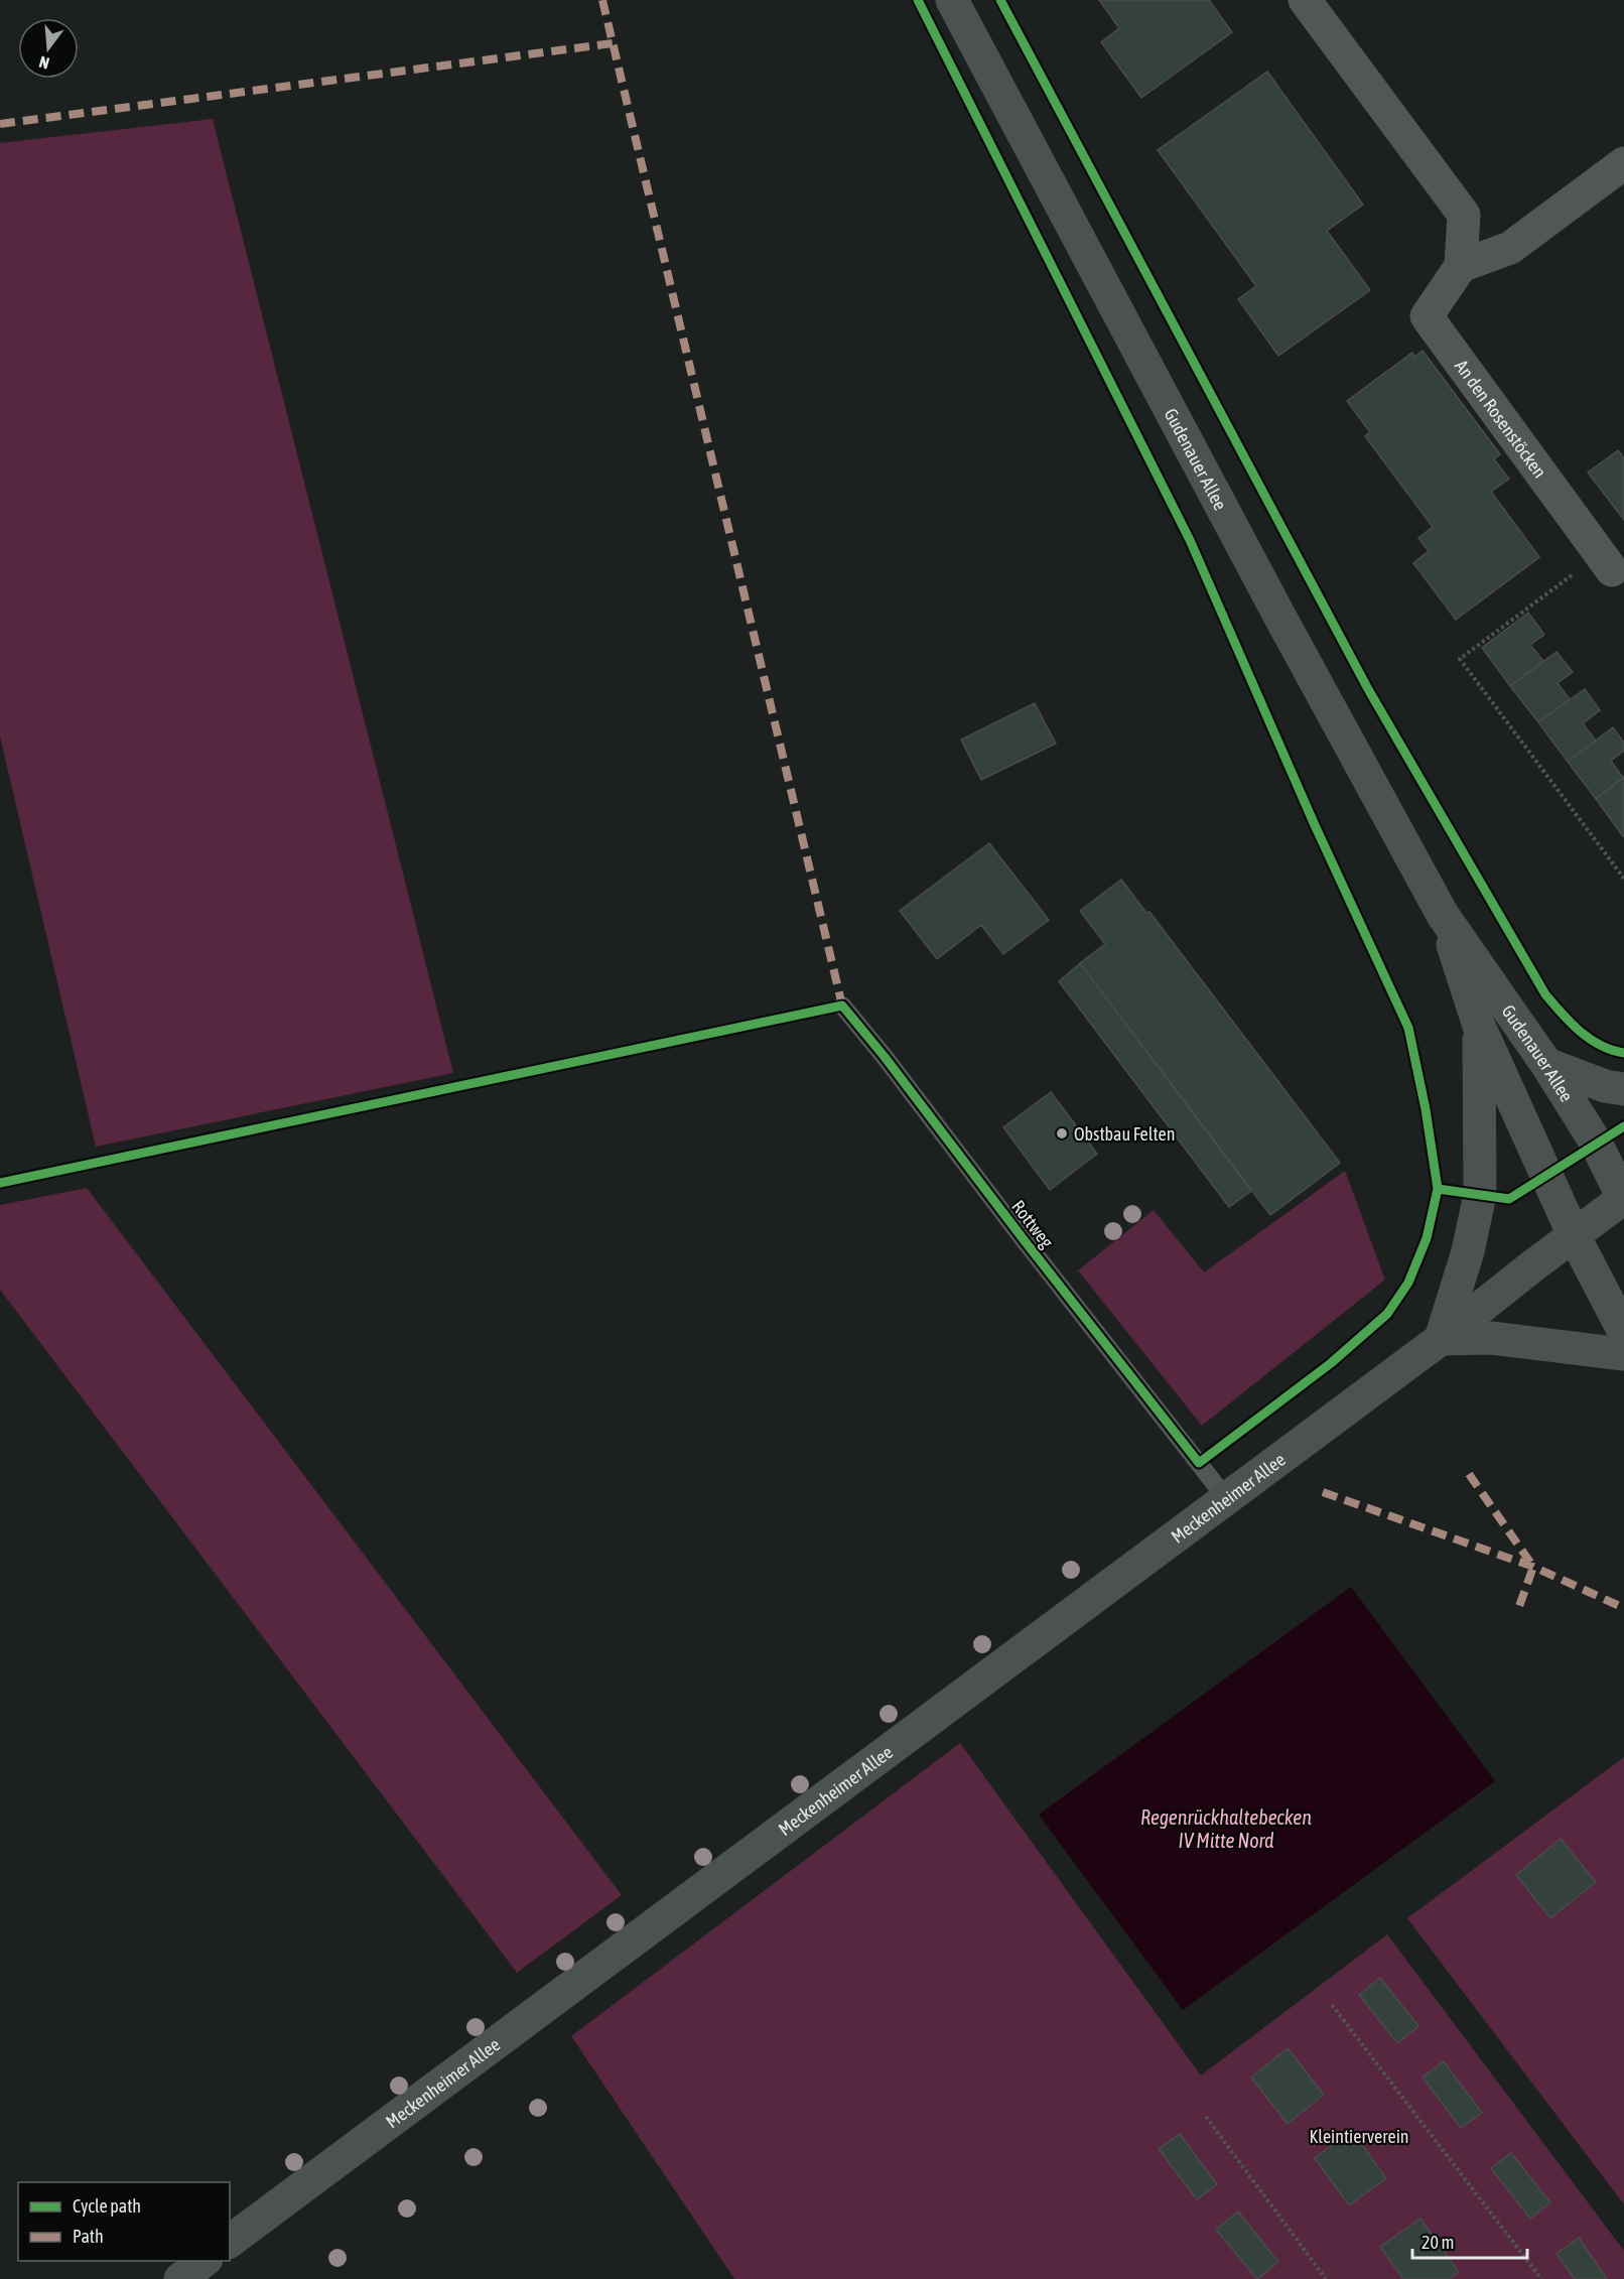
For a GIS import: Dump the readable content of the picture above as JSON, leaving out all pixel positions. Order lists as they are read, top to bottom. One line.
{"streets":{"main road":["Gudenauer Allee","Meckenheimer Allee"],"street":["An den Rosenstöcken"],"lane":["Rottweg"]},"crossings":[["Gudenauer Allee","Meckenheimer Allee"],["Rottweg","Meckenheimer Allee"]],"water":["Regenrückhaltebecken IV Mitte Nord"],"parks":["Kleintierverein"],"places":["Obstbau Felten"],"legend":["Cycle path","Path"],"scale_bar":"20 m","north":"bottom"}
